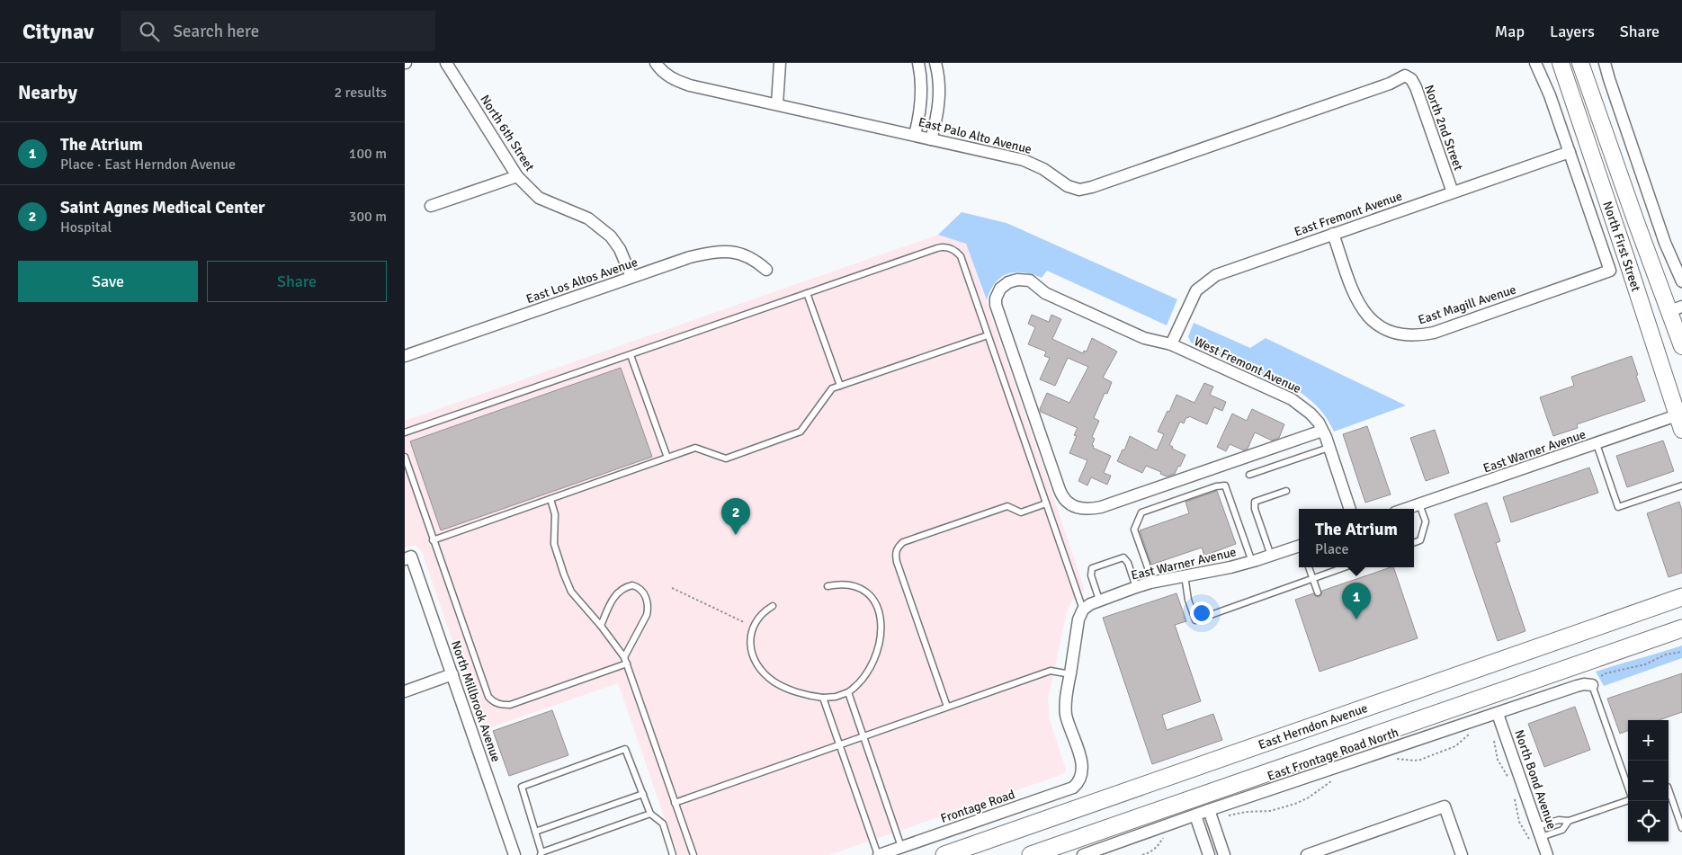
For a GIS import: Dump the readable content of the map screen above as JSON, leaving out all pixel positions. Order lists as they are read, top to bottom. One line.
{"streets":{"main road":["North First Street","East Herndon Avenue"],"street":["North 2nd Street","North 6th Street","East Palo Alto Avenue","East Fremont Avenue","East Los Altos Avenue","East Magill Avenue","West Fremont Avenue","East Warner Avenue","North Millbrook Avenue","East Frontage Road North","North Bond Avenue","Frontage Road"]},"crossings":[["North 2nd Street","East Palo Alto Avenue"],["North 2nd Street","East Fremont Avenue"],["North 6th Street","East Los Altos Avenue"],["East Fremont Avenue","East Magill Avenue"],["East Fremont Avenue","West Fremont Avenue"],["North First Street","East Warner Avenue"],["East Frontage Road North","North Bond Avenue"]],"page":{"header":"Citynav","search":"Search here","nav":["Map","Layers","Share"],"heading":["Nearby","2 results"],"list":[{"mark":"1","name":"The Atrium","note":"Place · East Herndon Avenue","value":"100 m"},{"mark":"2","name":"Saint Agnes Medical Center","note":"Hospital","value":"300 m"}],"buttons":["Save","Share"],"pins":["2","1"],"popup":["The Atrium","Place"],"map_buttons":["+","−"]}}
